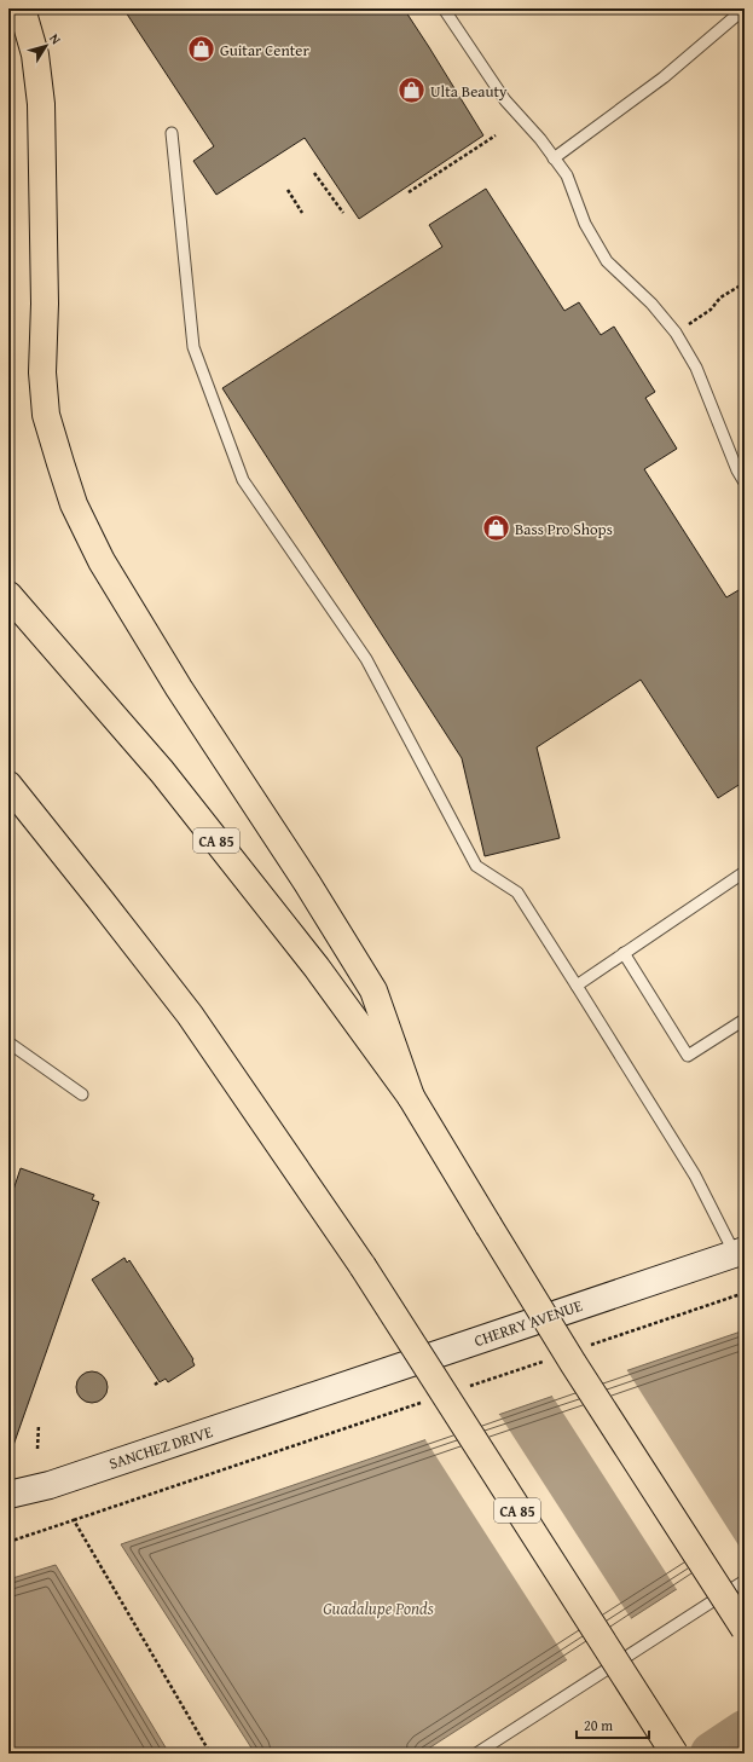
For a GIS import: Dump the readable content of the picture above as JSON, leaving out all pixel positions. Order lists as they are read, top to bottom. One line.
{"streets":{"highway":["CA 85"],"street":["CHERRY AVENUE","SANCHEZ DRIVE"]},"crossings":[["CHERRY AVENUE","SANCHEZ DRIVE"]],"water":["Guadalupe Ponds"],"places":{"shop":["Guitar Center","Ulta Beauty","Bass Pro Shops"]},"scale_bar":"20 m","north":"top right"}
